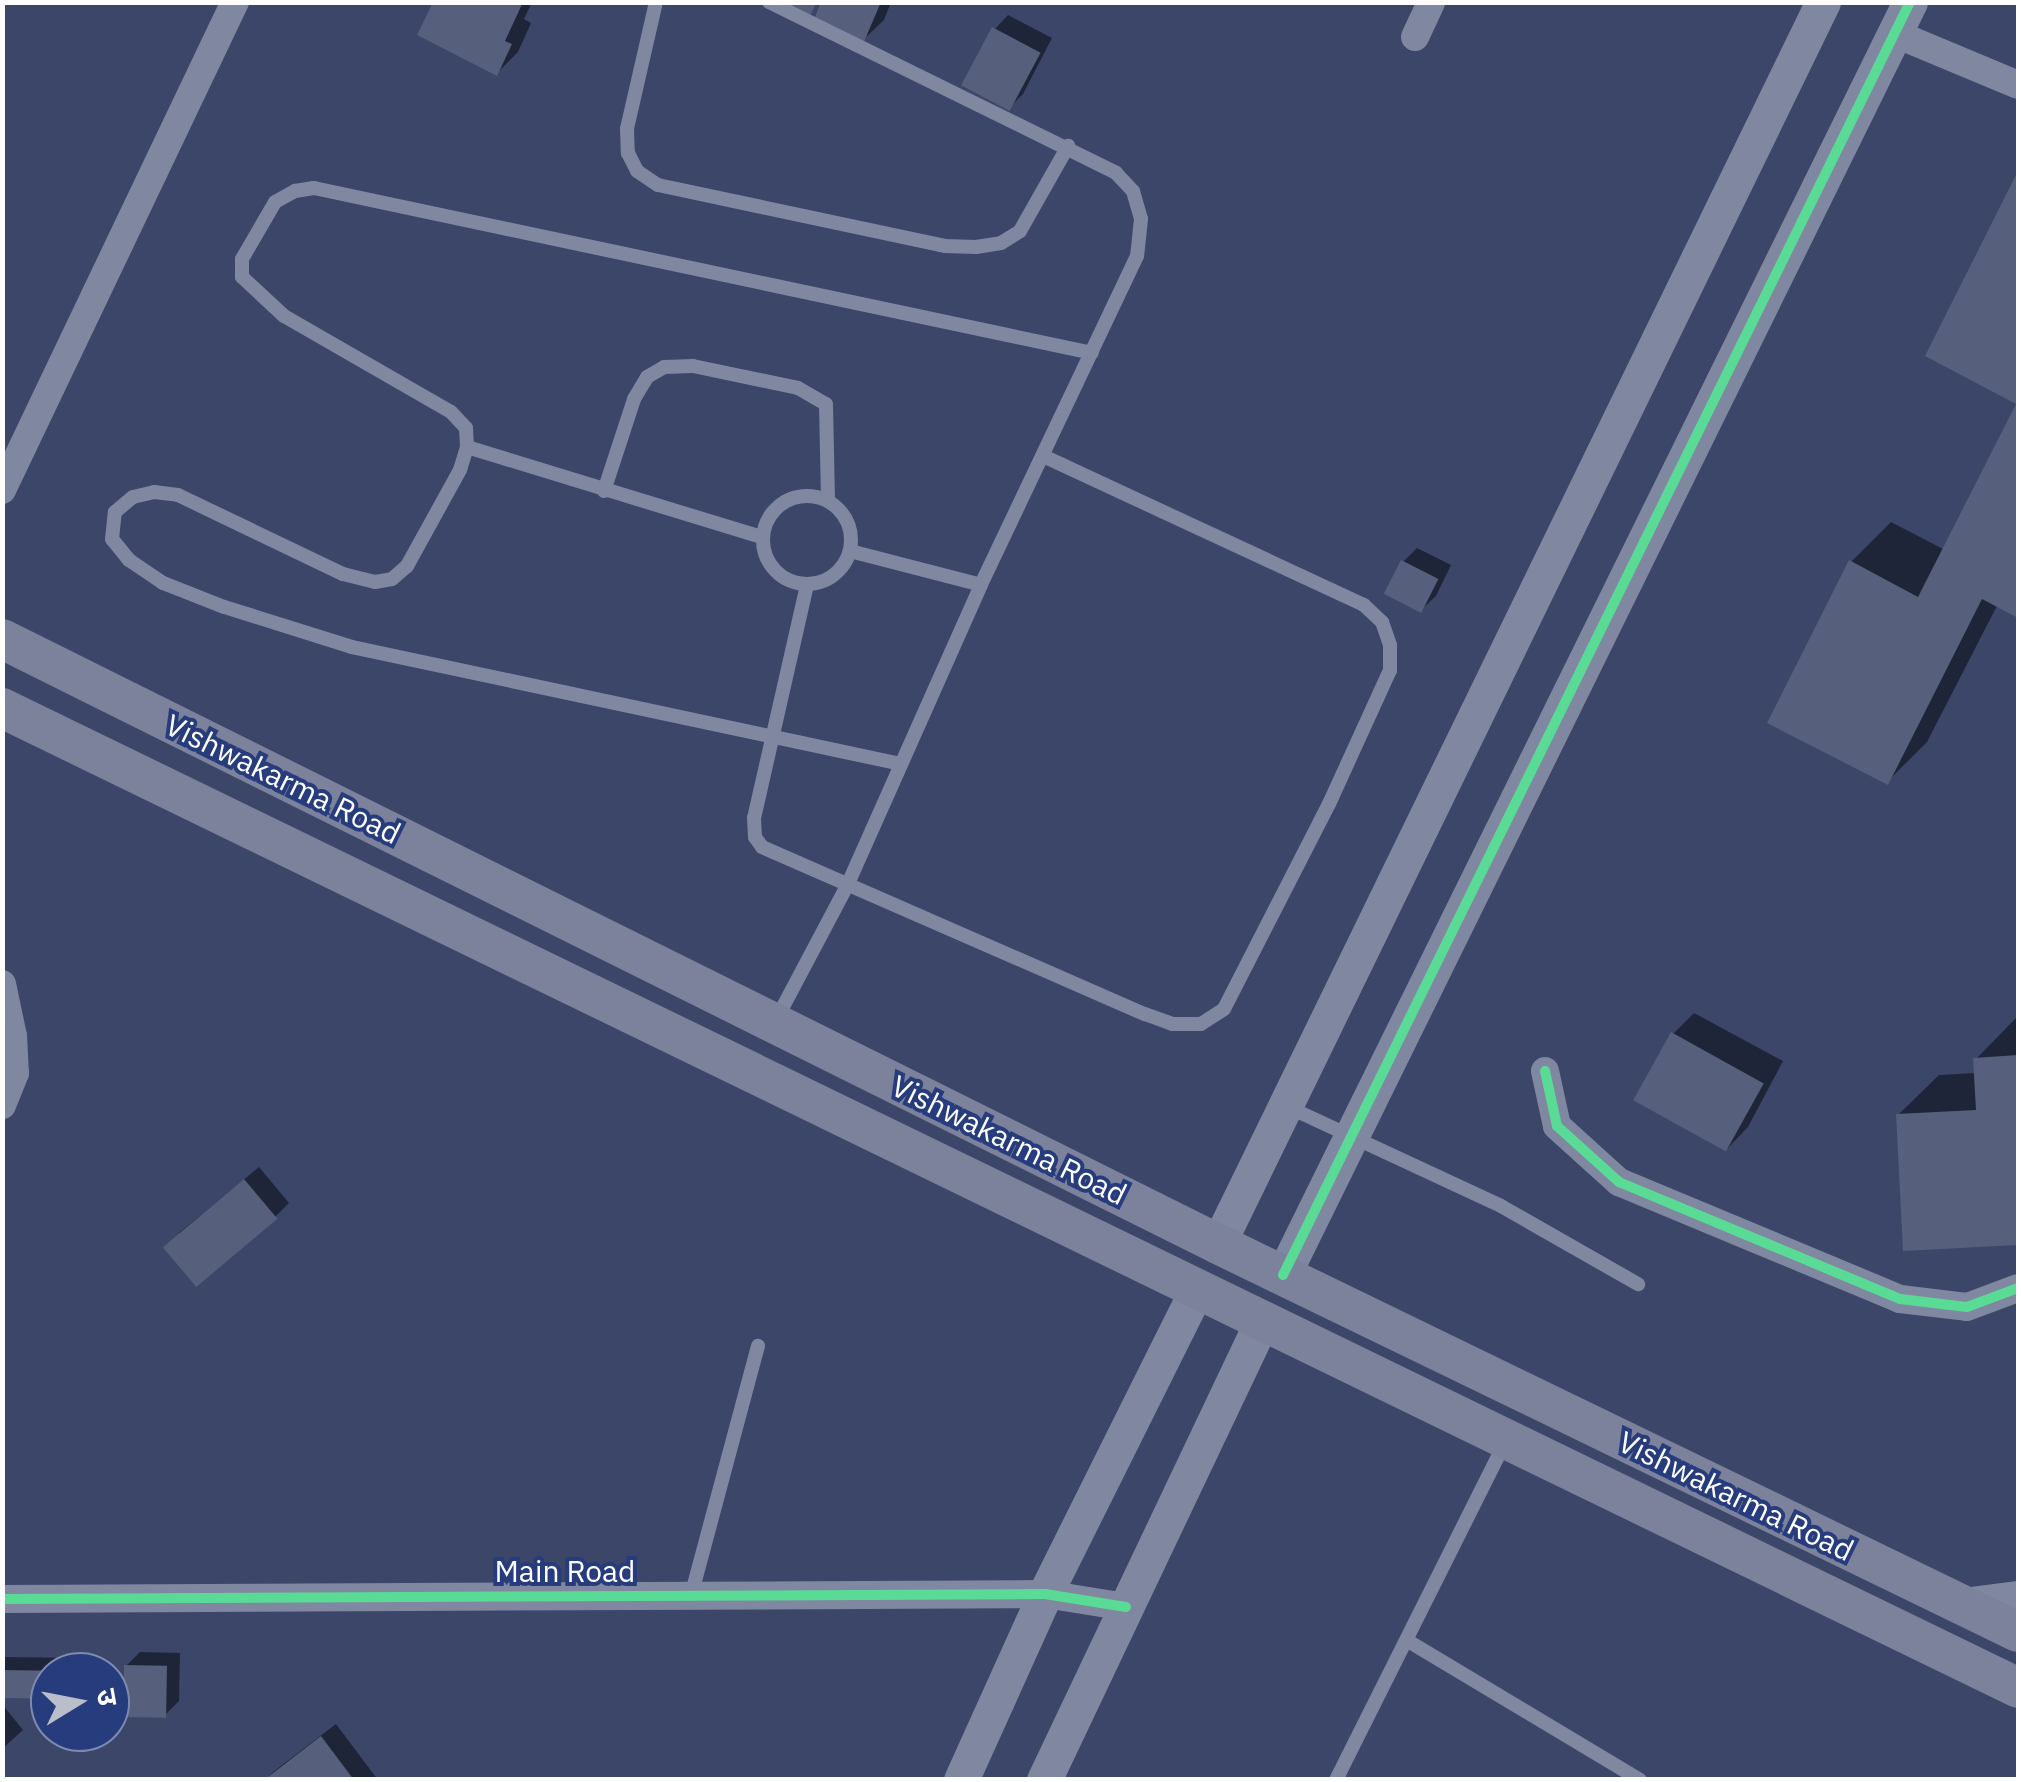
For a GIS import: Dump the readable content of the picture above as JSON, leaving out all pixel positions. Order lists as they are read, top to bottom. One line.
{"streets":{"main road":["Vishwakarma Road"],"street":["Main Road"]},"north":"right"}
